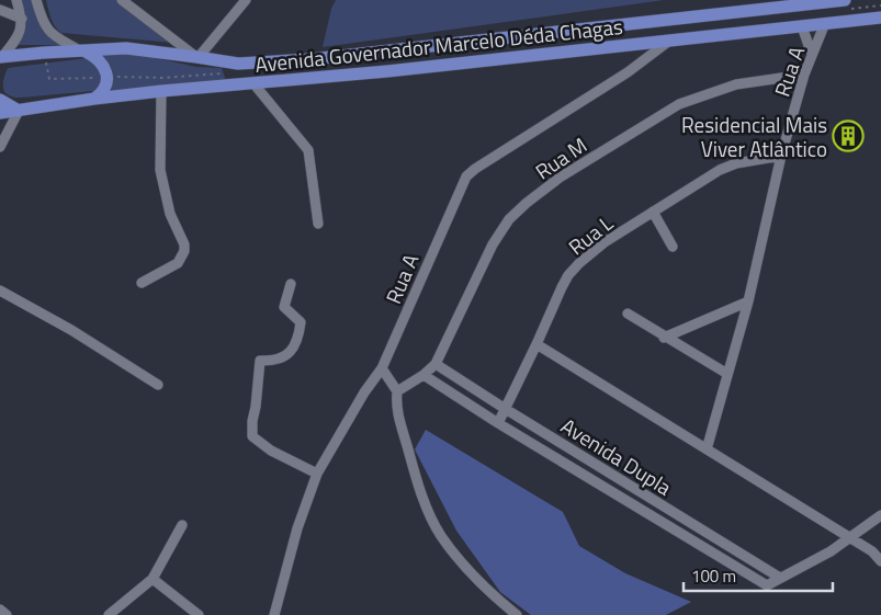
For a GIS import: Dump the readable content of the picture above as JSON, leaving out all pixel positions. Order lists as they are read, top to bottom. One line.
{"streets":{"main road":["Avenida Governador Marcelo Déda Chagas"],"street":["Rua A","Rua M","Rua L","Avenida Dupla"]},"crossings":[["Avenida Governador Marcelo Déda Chagas","Rua A"],["Rua A","Rua M"],["Rua A","Rua L"],["Rua M","Avenida Dupla"],["Rua L","Avenida Dupla"]],"places":{"building":["Residencial Mais Viver Atlântico"]},"scale_bar":"100 m"}
